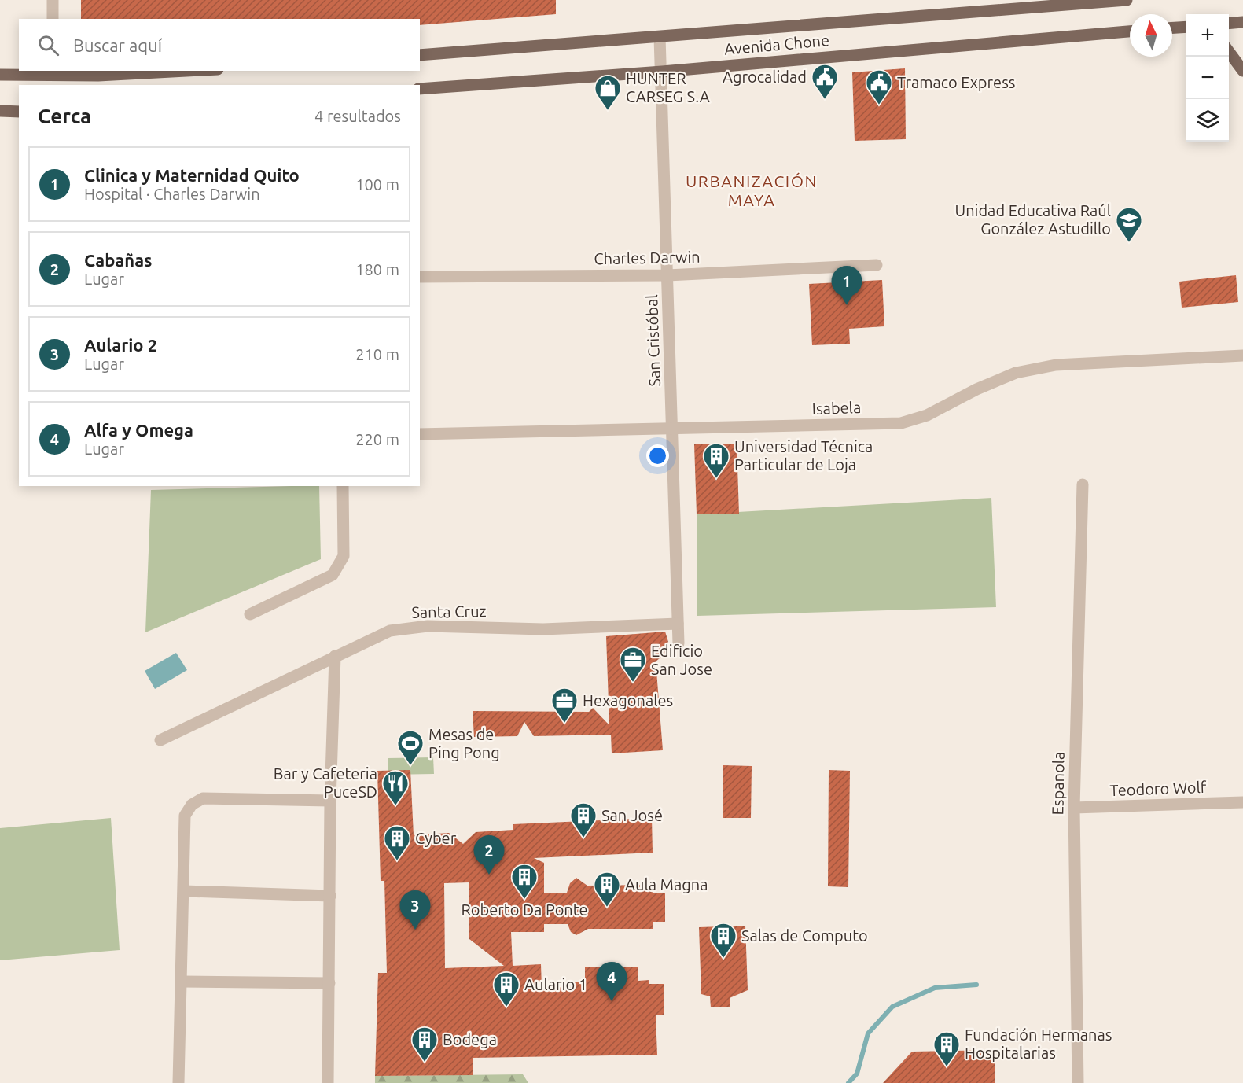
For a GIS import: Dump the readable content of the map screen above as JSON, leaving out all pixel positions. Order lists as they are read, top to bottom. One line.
{"streets":{"main road":["Avenida Chone"],"street":["Charles Darwin","San Cristóbal","Isabela","Santa Cruz","Espanola","Teodoro Wolf"]},"crossings":[["Avenida Chone","San Cristóbal"],["Charles Darwin","San Cristóbal"],["San Cristóbal","Isabela"],["San Cristóbal","Santa Cruz"],["Espanola","Teodoro Wolf"]],"districts":["URBANIZACIÓN MAYA"],"places":{"public building":["Agrocalidad","Tramaco Express"],"shop":["HUNTER CARSEG S.A"],"school or university":["Unidad Educativa Raúl González Astudillo"],"building":["Universidad Técnica Particular de Loja","San José","Cyber","Roberto Da Ponte","Aula Magna","Salas de Computo","Aulario 1","Bodega","Fundación Hermanas Hospitalarias"],"office":["Edificio San Jose","Hexagonales"],"sports":["Mesas de Ping Pong"],"restaurant":["Bar y Cafeteria PuceSD"]},"north":"top","page":{"map_buttons":["+","−"],"search":"Buscar aquí","heading":["Cerca","4 resultados"],"list":[{"mark":"1","name":"Clinica y Maternidad Quito","note":"Hospital · Charles Darwin","value":"100 m"},{"mark":"2","name":"Cabañas","note":"Lugar","value":"180 m"},{"mark":"3","name":"Aulario 2","note":"Lugar","value":"210 m"},{"mark":"4","name":"Alfa y Omega","note":"Lugar","value":"220 m"}],"pins":["1","2","3","4"]}}
